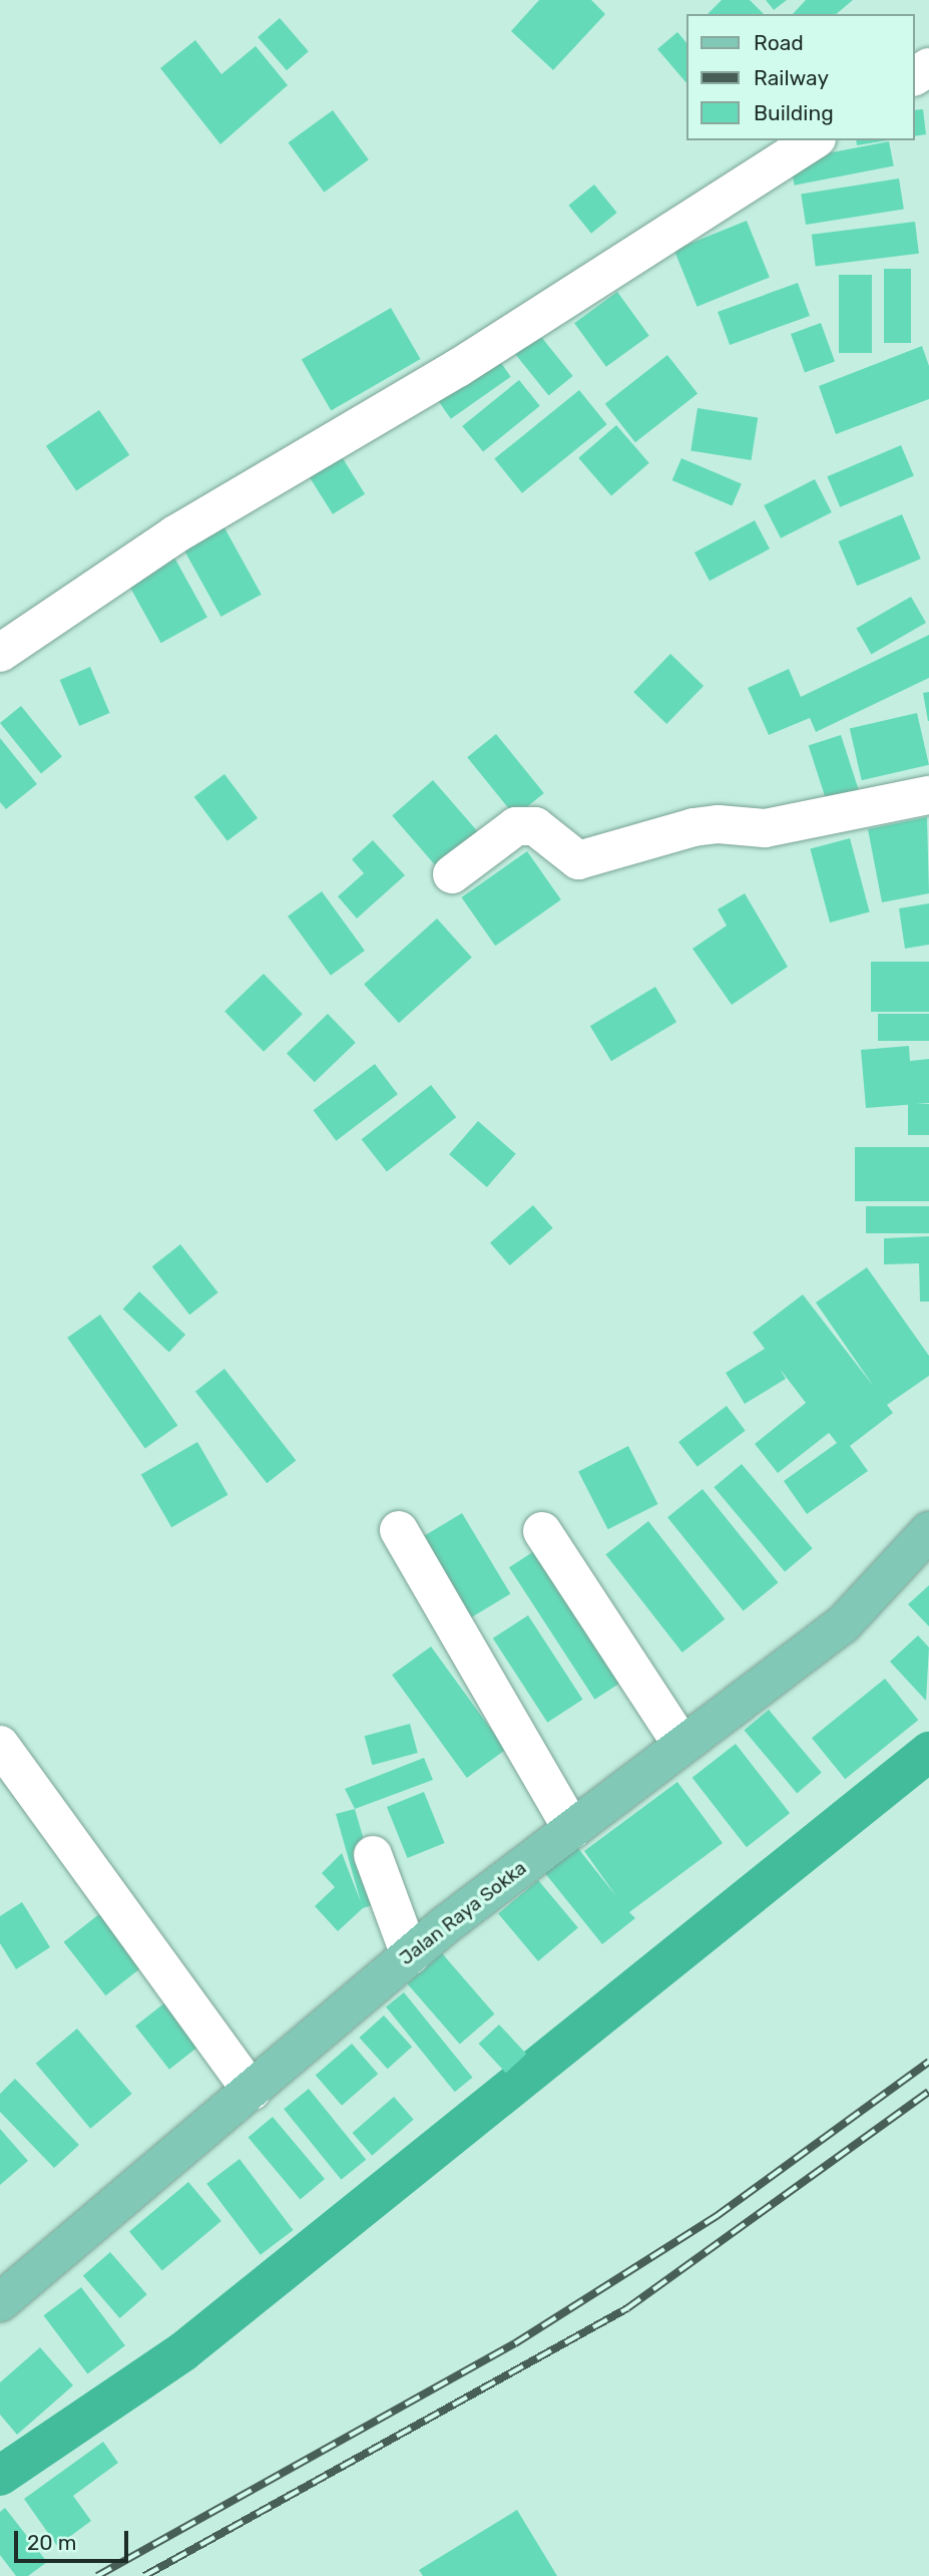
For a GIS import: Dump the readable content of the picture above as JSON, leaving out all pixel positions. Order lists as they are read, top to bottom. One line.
{"streets":{"main road":["Jalan Raya Sokka"]},"legend":["Road","Railway","Building"],"scale_bar":"20 m"}
